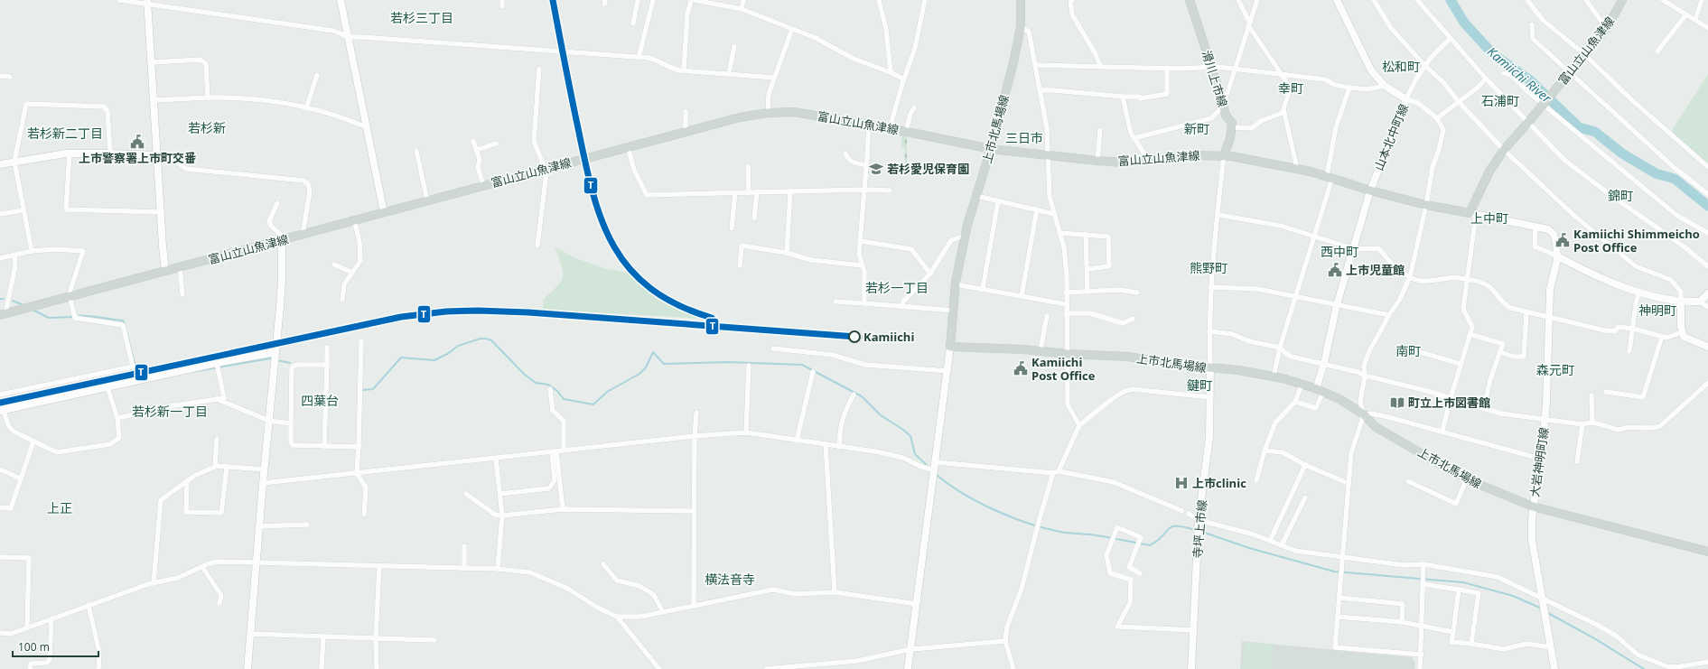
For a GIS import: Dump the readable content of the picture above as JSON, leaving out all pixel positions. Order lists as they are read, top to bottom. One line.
{"streets":{"main road":["富山立山魚津線","滑川上市線","上市北馬場線"],"street":["山本北中町線","大岩神明町線","寺坪上市線"]},"crossings":[["富山立山魚津線","上市北馬場線"],["富山立山魚津線","山本北中町線"],["上市北馬場線","山本北中町線"],["上市北馬場線","大岩神明町線"],["上市北馬場線","寺坪上市線"]],"districts":["若杉三丁目","松和町","幸町","石浦町","若杉新","新町","若杉新二丁目","三日市","錦町","上中町","西中町","熊野町","若杉一丁目","神明町","南町","森元町","鍵町","四葉台","若杉新一丁目","上正","横法音寺"],"water":["Kamiichi River"],"places":{"public building":["上市警察署上市町交番","Kamiichi Shimmeicho Post Office","上市児童館","Kamiichi Post Office"],"school or university":["若杉愛児保育園"],"other":["Kamiichi"],"library":["町立上市図書館"],"hospital":["上市clinic"]},"lines":["transit line T"],"scale_bar":"100 m"}
